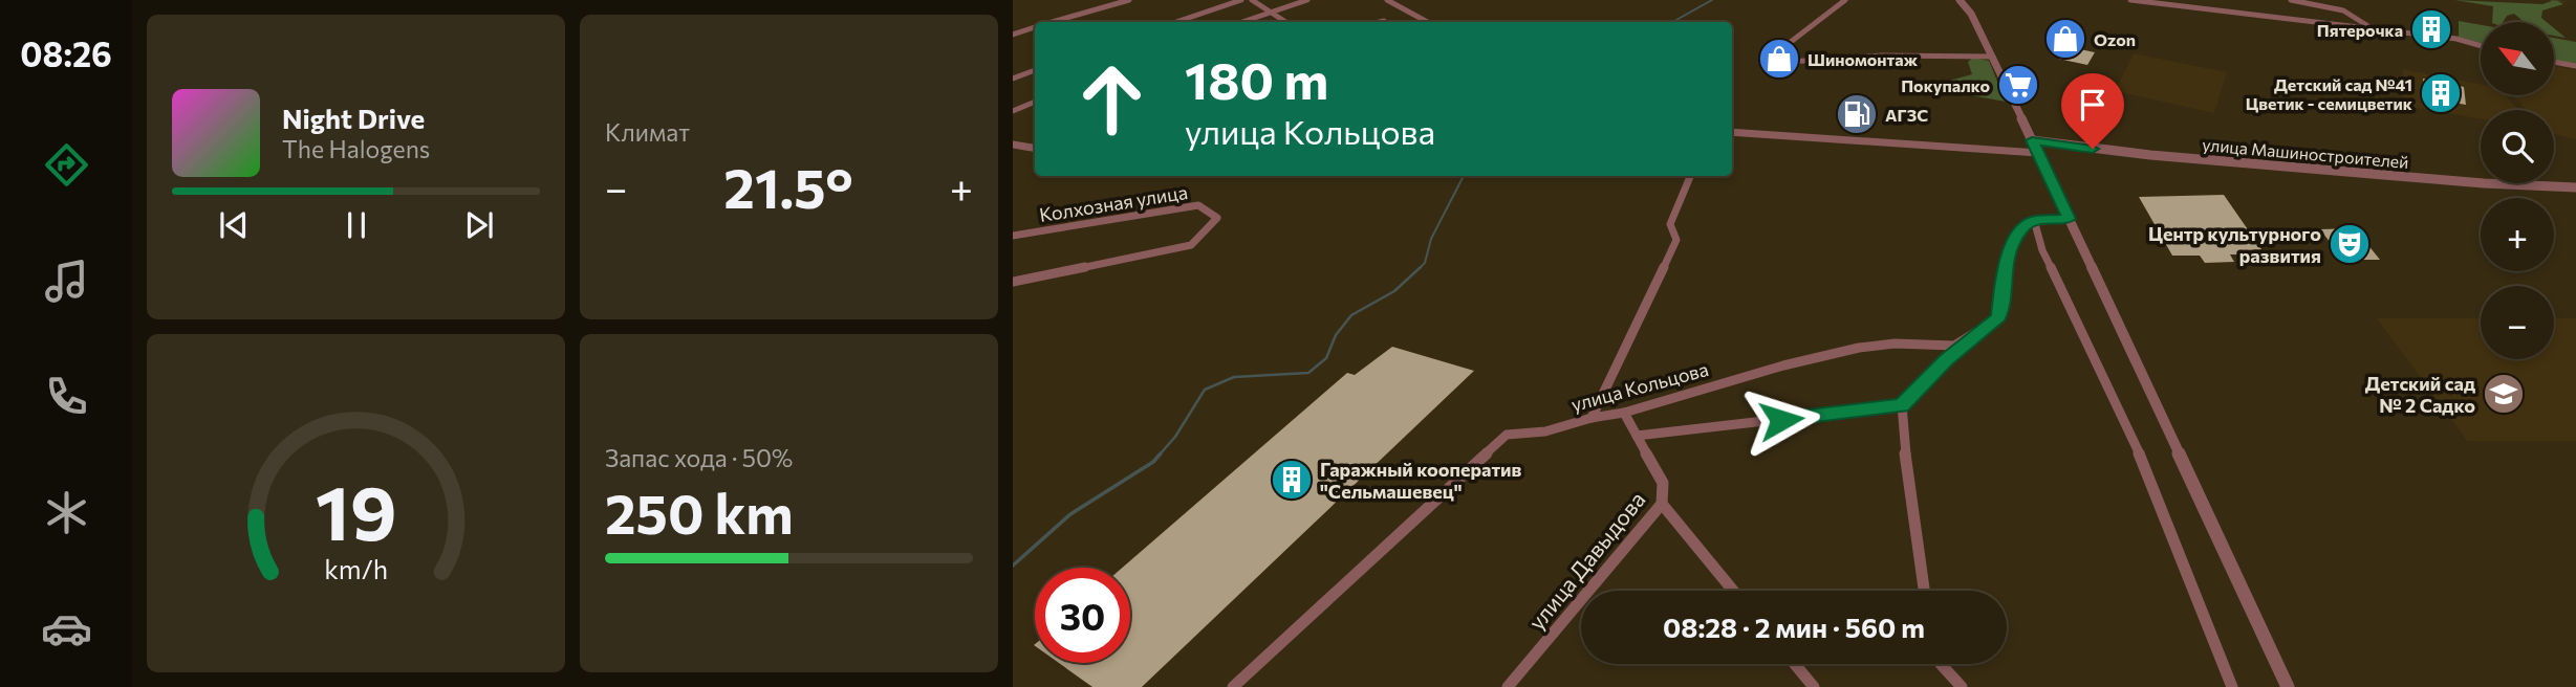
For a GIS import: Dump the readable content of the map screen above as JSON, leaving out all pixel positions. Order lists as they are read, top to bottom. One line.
{"streets":{"street":["улица Машиностроителей","Колхозная улица","улица Кольцова","улица Давыдова"]},"crossings":[["улица Кольцова","улица Давыдова"]],"places":{"building":["Пятерочка","Детский сад №41 Цветик - семицветик","Гаражный кооператив \"Сельмашевец\""],"shop":["Ozon","Шиномонтаж"],"supermarket":["Покупалко"],"fuel station":["АГЗС"],"theatre":["Центр культурного развития"],"school or university":["Детский сад № 2 Садко"]},"north":"top left","page":{"tabs":"08:26","tile":["Климат",["Запас хода · 50%","250 km"]],"map_buttons":["+","−"],"turn":["180 m","улица Кольцова"],"song":["Night Drive","The Halogens"],"heat":["−","21.5°","+"],"limit":"30","trip":"08:28 · 2 мин · 560 m","gauge":["19","km/h"]}}
